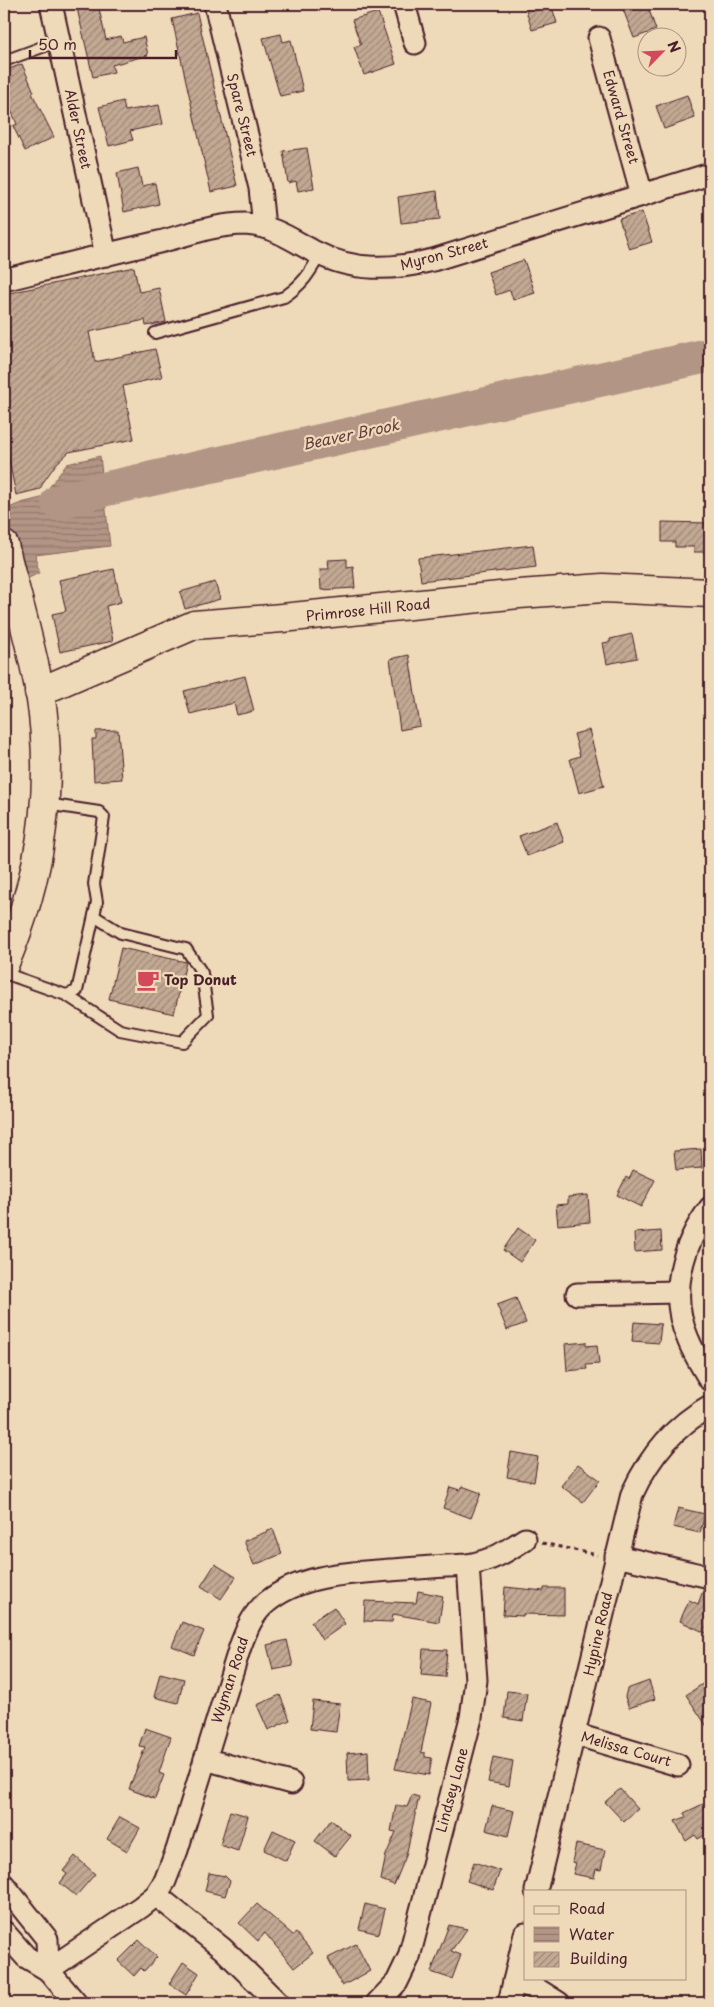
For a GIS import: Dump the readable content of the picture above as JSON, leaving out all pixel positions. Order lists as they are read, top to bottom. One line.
{"streets":{"street":["Spare Street","Edward Street","Alder Street","Myron Street","Primrose Hill Road","Hypine Road","Wyman Road","Melissa Court","Lindsey Lane"]},"crossings":[["Spare Street","Myron Street"],["Edward Street","Myron Street"],["Alder Street","Myron Street"],["Hypine Road","Melissa Court"],["Wyman Road","Lindsey Lane"]],"water":["Beaver Brook"],"places":{"cafe":["Top Donut"]},"legend":["Road","Water","Building"],"scale_bar":"50 m","north":"top right"}
